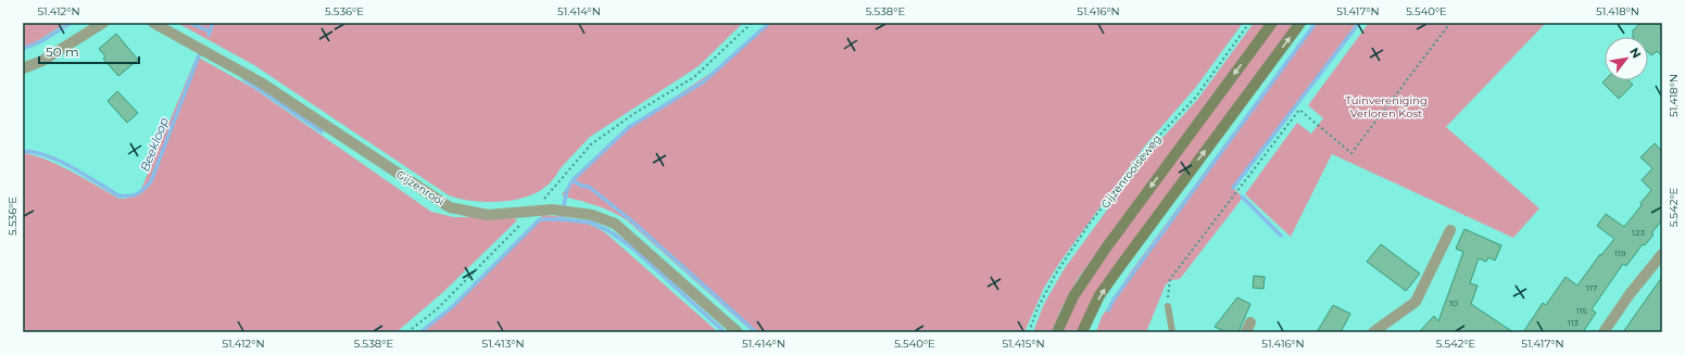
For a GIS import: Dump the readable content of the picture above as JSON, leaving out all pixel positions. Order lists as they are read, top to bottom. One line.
{"streets":{"street":["Gijzenrooi"],"path":["Gijzenrooiseweg"]},"water":["Beekloop"],"parks":["Tuinvereniging Verloren Kost"],"house_numbers":["123","119","117","10","115","113"],"scale_bar":"50 m","north":"top right","coordinates":["51.412°N","5.536°E","51.414°N","5.538°E","51.416°N","51.417°N","5.540°E","51.418°N","5.542°E","51.413°N","51.415°N"]}
